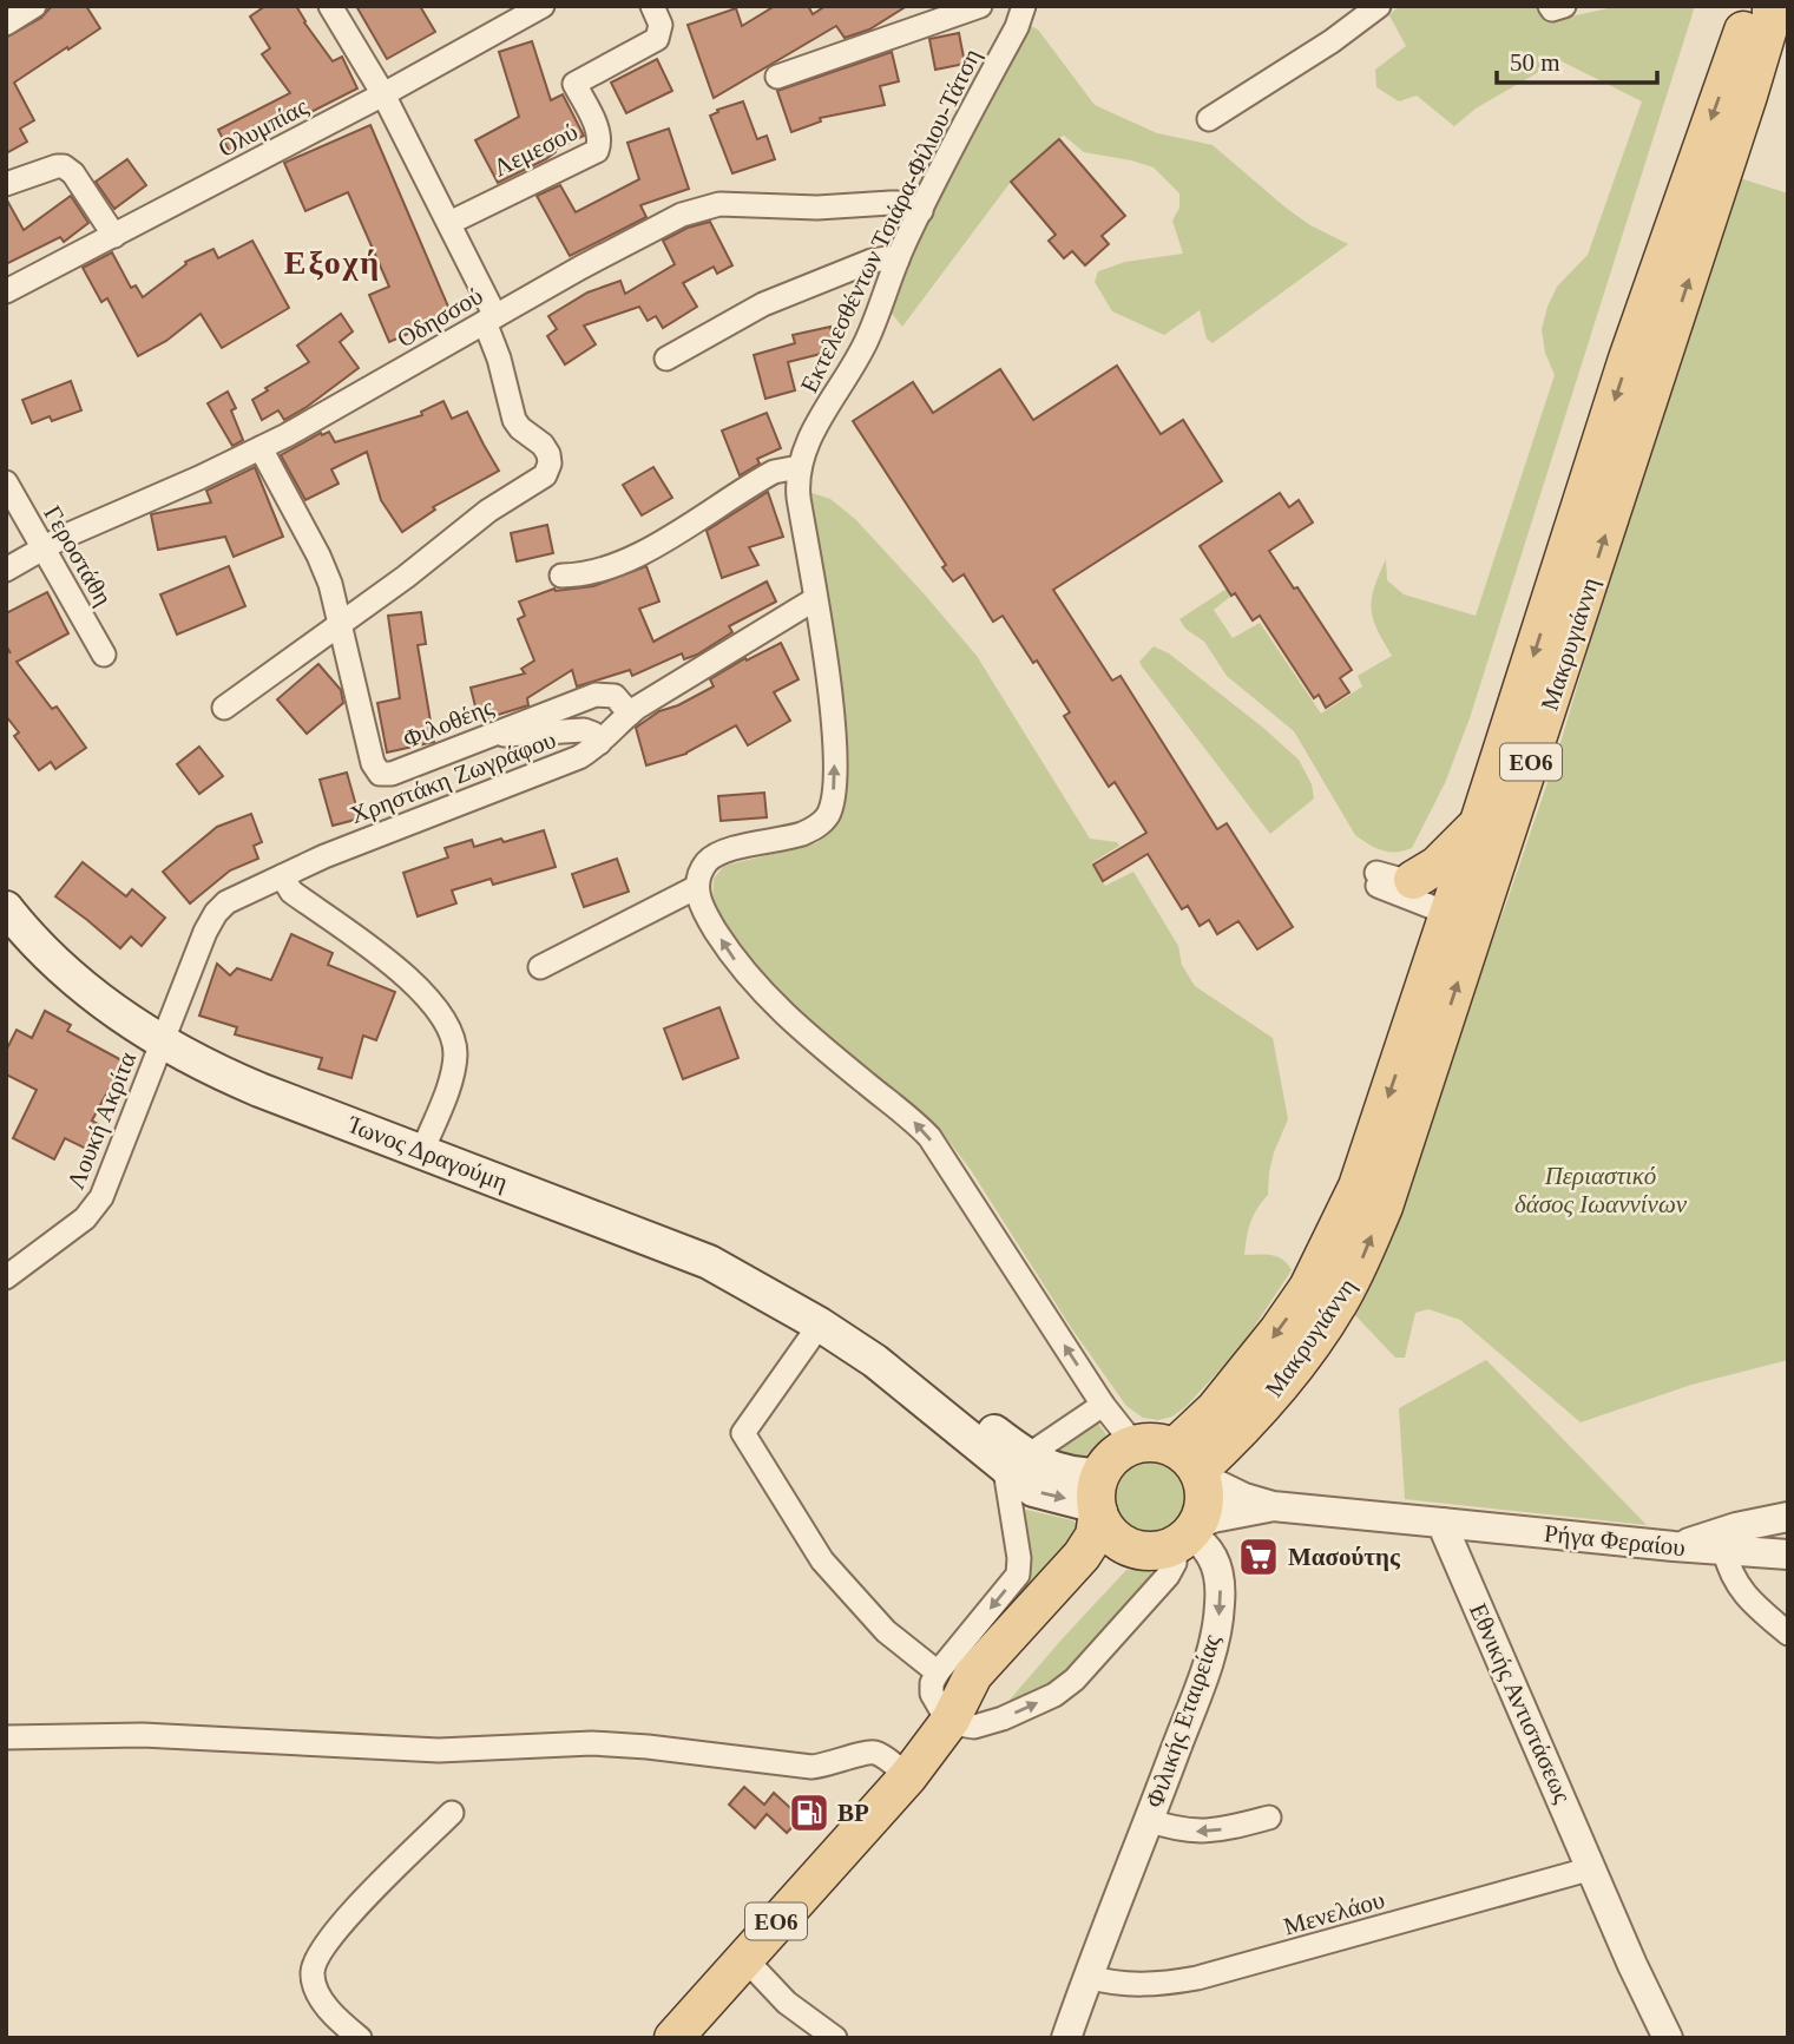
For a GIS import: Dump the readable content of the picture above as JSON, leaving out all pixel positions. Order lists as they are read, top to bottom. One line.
{"streets":{"main road":["Μακρυγιάννη","ΕΟ6","Ίωνος Δραγούμη"],"street":["Ολυμπίας","Λεμεσού","Εκτελεσθέντων Τσιάρα-Φίλιου-Τάτση","Οδησσού","Γεροστάθη","Φιλοθέης","Χρηστάκη Ζωγράφου","Λουκή Ακρίτα","Ρήγα Φεραίου","Εθνικής Αντιστάσεως","Φιλικής Εταιρείας","Μενελάου"]},"crossings":[["Εκτελεσθέντων Τσιάρα-Φίλιου-Τάτση","Οδησσού"],["Εκτελεσθέντων Τσιάρα-Φίλιου-Τάτση","Χρηστάκη Ζωγράφου"],["Οδησσού","Γεροστάθη"],["Μακρυγιάννη","ΕΟ6"],["Μακρυγιάννη","Ίωνος Δραγούμη"],["Μακρυγιάννη","Φιλικής Εταιρείας"],["Φιλοθέης","Χρηστάκη Ζωγράφου"],["ΕΟ6","Ίωνος Δραγούμη"],["ΕΟ6","Φιλικής Εταιρείας"],["Χρηστάκη Ζωγράφου","Λουκή Ακρίτα"],["Χρηστάκη Ζωγράφου","Ίωνος Δραγούμη"],["Λουκή Ακρίτα","Ίωνος Δραγούμη"],["Ίωνος Δραγούμη","Φιλικής Εταιρείας"],["Ρήγα Φεραίου","Εθνικής Αντιστάσεως"],["Εθνικής Αντιστάσεως","Μενελάου"],["Φιλικής Εταιρείας","Μενελάου"]],"districts":["Εξοχή"],"parks":["Περιαστικό δάσος Ιωαννίνων"],"places":{"supermarket":["Μασούτης"],"fuel station":["BP"]},"scale_bar":"50 m"}
